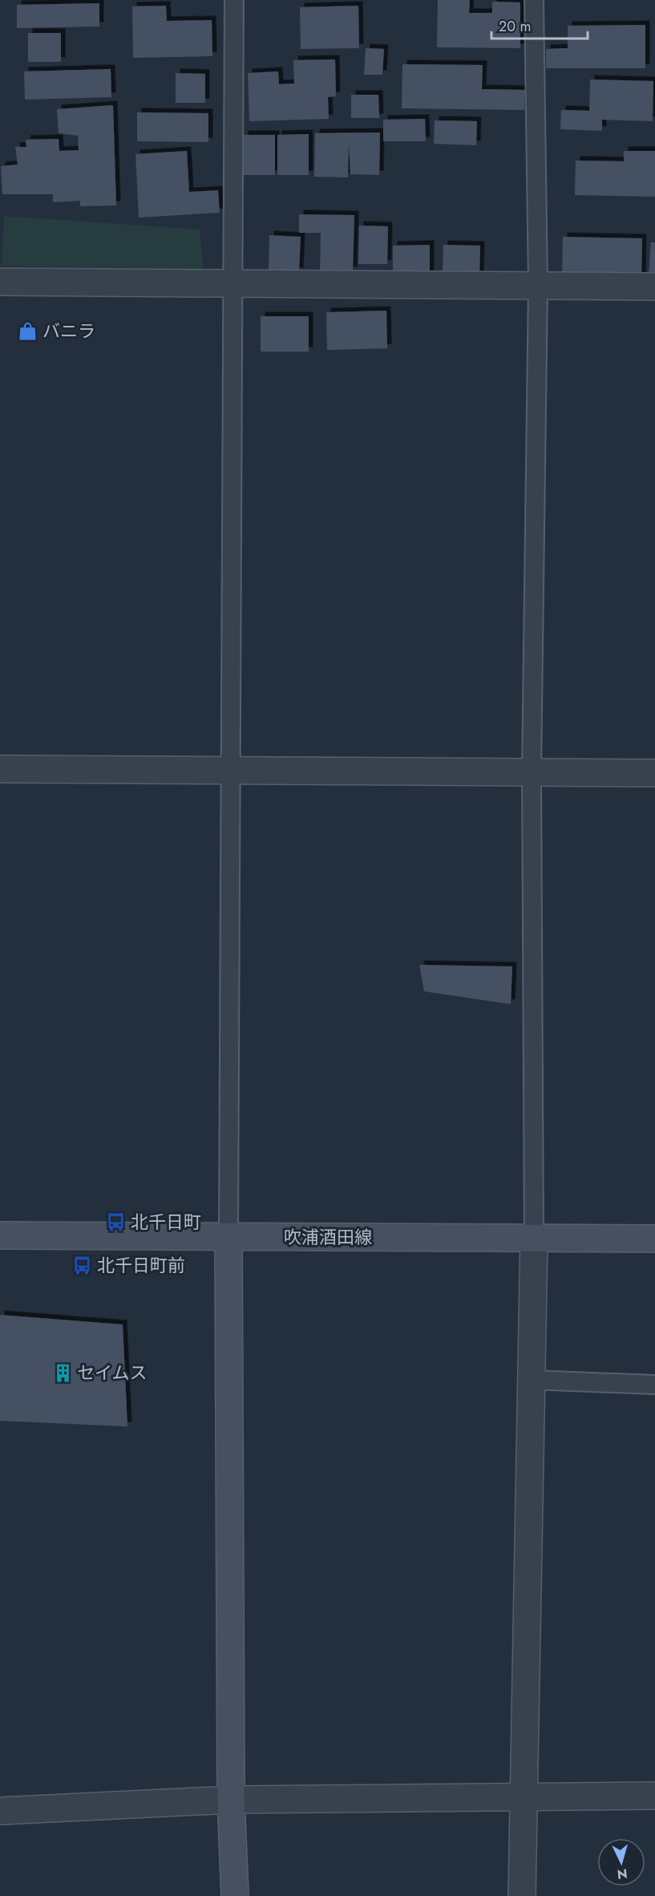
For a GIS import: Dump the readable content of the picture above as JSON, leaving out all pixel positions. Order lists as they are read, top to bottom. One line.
{"streets":{"main road":["吹浦酒田線"]},"places":{"shop":["バニラ"],"bus stop":["北千日町","北千日町前"],"building":["セイムス"]},"scale_bar":"20 m","north":"bottom"}
